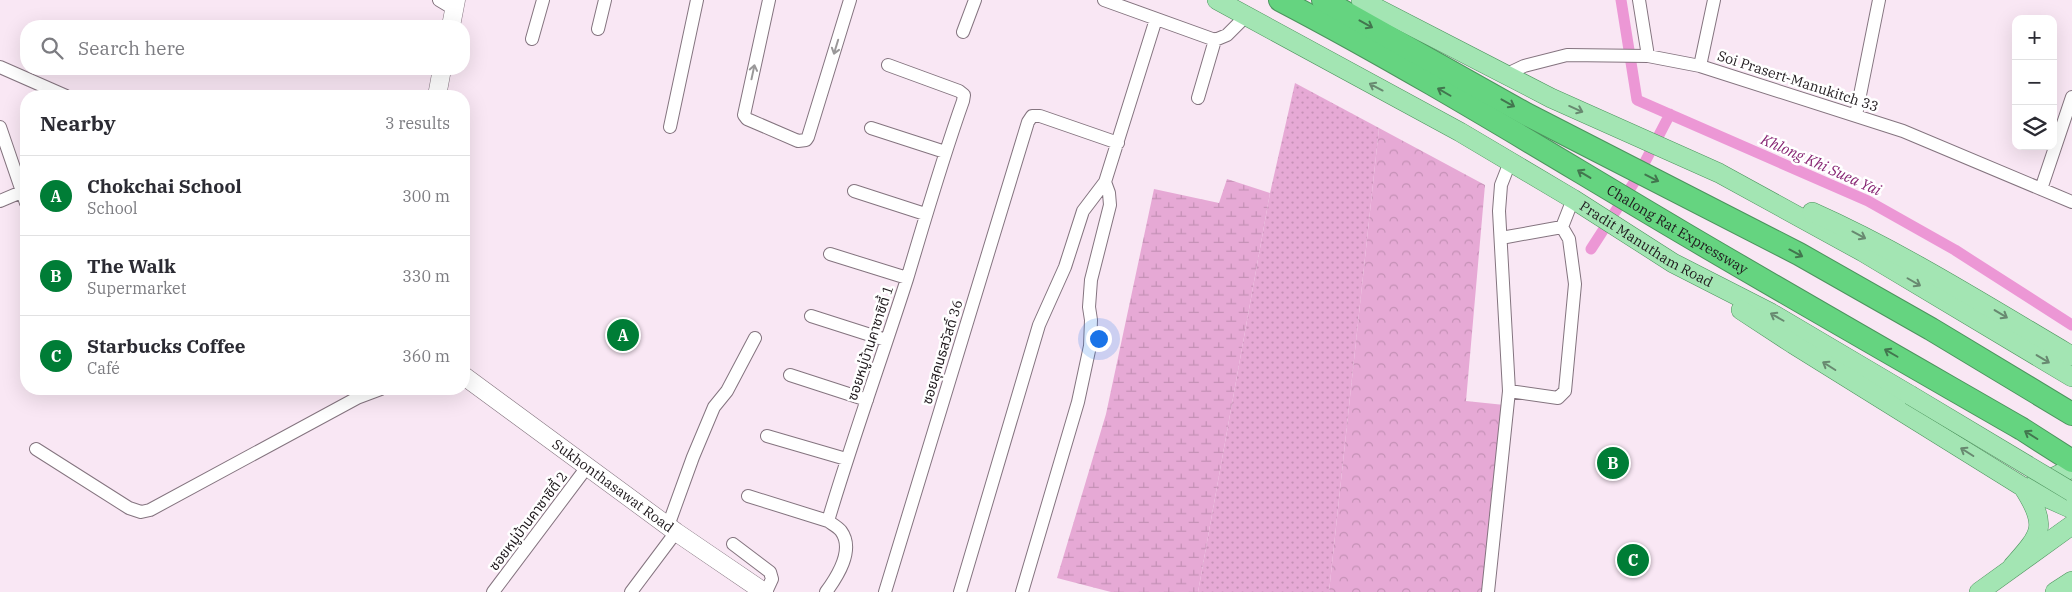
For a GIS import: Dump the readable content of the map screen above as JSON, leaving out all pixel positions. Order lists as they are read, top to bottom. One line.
{"streets":{"highway":["Chalong Rat Expressway"],"main road":["Pradit Manutham Road","Sukhonthasawat Road"],"street":["Soi Prasert-Manukitch 33","ซอยหมู่บ้านคาซาซิตี้ 1","ซอยสุคนธสวัสดิ์ 36","ซอยหมู่บ้านคาซาซิตี้ 2"]},"crossings":[["Sukhonthasawat Road","ซอยหมู่บ้านคาซาซิตี้ 2"]],"water":["Khlong Khi Suea Yai"],"page":{"map_buttons":["+","−"],"search":"Search here","heading":["Nearby","3 results"],"list":[{"mark":"A","name":"Chokchai School","note":"School","value":"300 m"},{"mark":"B","name":"The Walk","note":"Supermarket","value":"330 m"},{"mark":"C","name":"Starbucks Coffee","note":"Café","value":"360 m"}],"pins":["A","B","C"]}}
